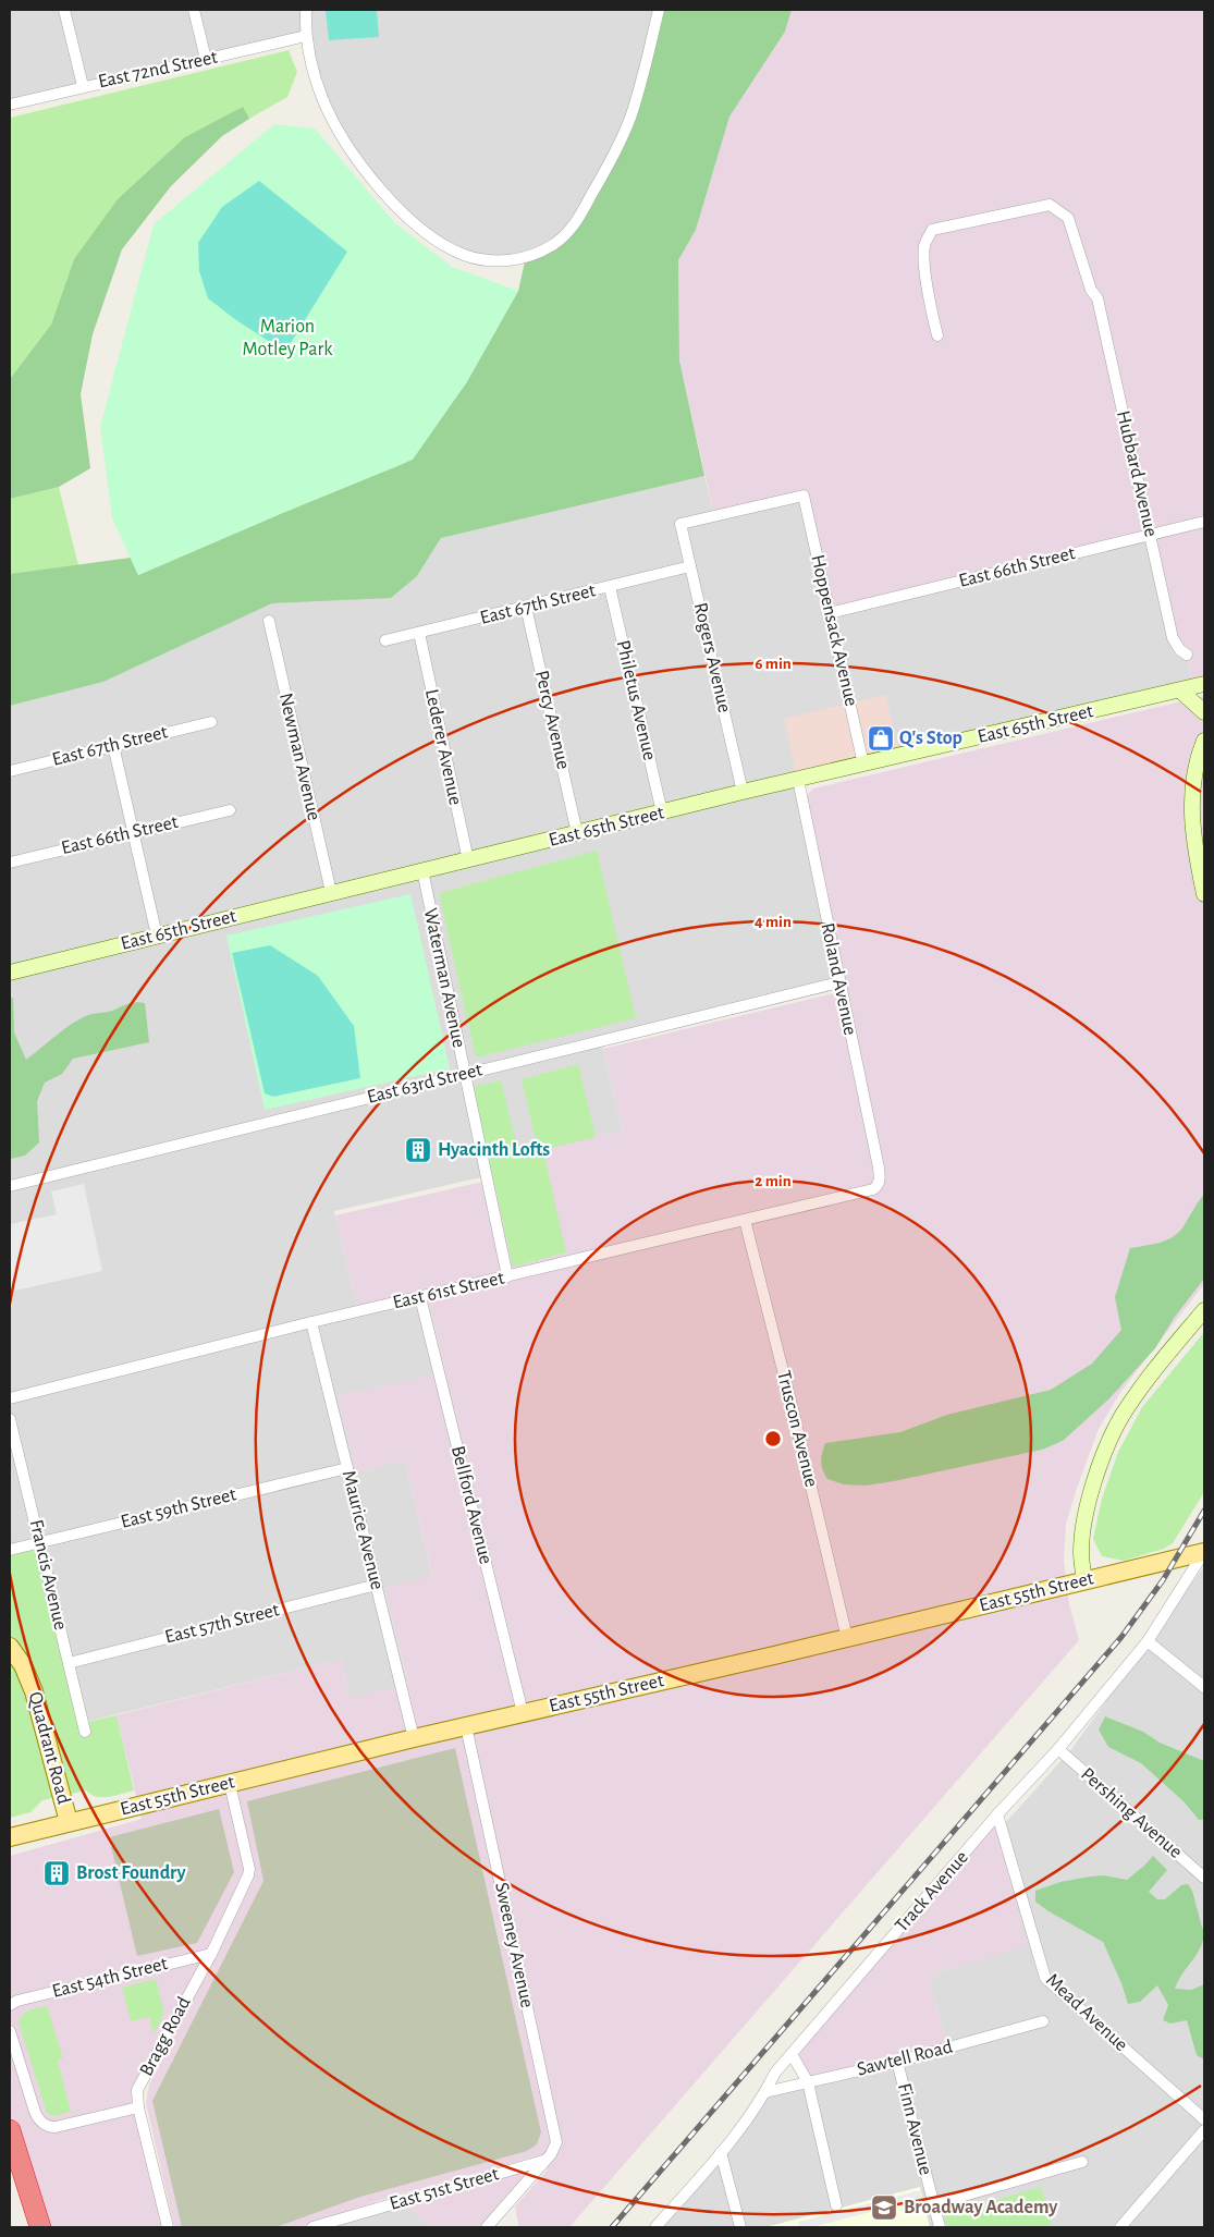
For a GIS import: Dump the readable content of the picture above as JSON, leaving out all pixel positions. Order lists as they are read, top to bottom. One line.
{"streets":{"main road":["East 55th Street","Quadrant Road"],"street":["East 72nd Street","Hubbard Avenue","East 66th Street","East 67th Street","Hoppensack Avenue","Rogers Avenue","Philetus Avenue","Percy Avenue","East 65th Street","Lederer Avenue","Newman Avenue","Waterman Avenue","Roland Avenue","East 63rd Street","East 61st Street","Truscon Avenue","Bellford Avenue","East 59th Street","Maurice Avenue","Francis Avenue","East 57th Street","Pershing Avenue","Track Avenue","Sweeney Avenue","East 54th Street","Mead Avenue","Bragg Road","Sawtell Road","Finn Avenue","East 51st Street"]},"crossings":[["Hubbard Avenue","East 66th Street"],["East 66th Street","Hoppensack Avenue"],["East 67th Street","Rogers Avenue"],["East 67th Street","Philetus Avenue"],["East 67th Street","Percy Avenue"],["East 67th Street","Lederer Avenue"],["Hoppensack Avenue","Rogers Avenue"],["Hoppensack Avenue","East 65th Street"],["Rogers Avenue","East 65th Street"],["Philetus Avenue","East 65th Street"],["Percy Avenue","East 65th Street"],["East 65th Street","Lederer Avenue"],["East 65th Street","Newman Avenue"],["East 65th Street","Waterman Avenue"],["East 65th Street","Roland Avenue"],["Waterman Avenue","East 63rd Street"],["Waterman Avenue","East 61st Street"],["Roland Avenue","East 63rd Street"],["Roland Avenue","East 61st Street"],["East 61st Street","Truscon Avenue"],["East 61st Street","Bellford Avenue"],["East 61st Street","Maurice Avenue"],["Truscon Avenue","East 55th Street"],["Bellford Avenue","East 55th Street"],["East 59th Street","Maurice Avenue"],["East 59th Street","Francis Avenue"],["Maurice Avenue","East 55th Street"],["Maurice Avenue","East 57th Street"],["Francis Avenue","East 57th Street"],["East 55th Street","Quadrant Road"],["East 55th Street","Track Avenue"],["East 55th Street","Sweeney Avenue"],["East 55th Street","Bragg Road"],["Pershing Avenue","Track Avenue"],["Track Avenue","Mead Avenue"],["Track Avenue","Sawtell Road"],["Sweeney Avenue","East 51st Street"],["East 54th Street","Bragg Road"],["Sawtell Road","Finn Avenue"]],"parks":["Marion Motley Park"],"places":{"shop":["Q's Stop"],"building":["Hyacinth Lofts","Brost Foundry"],"school or university":["Broadway Academy"]},"rings":["6 min","4 min","2 min"]}
